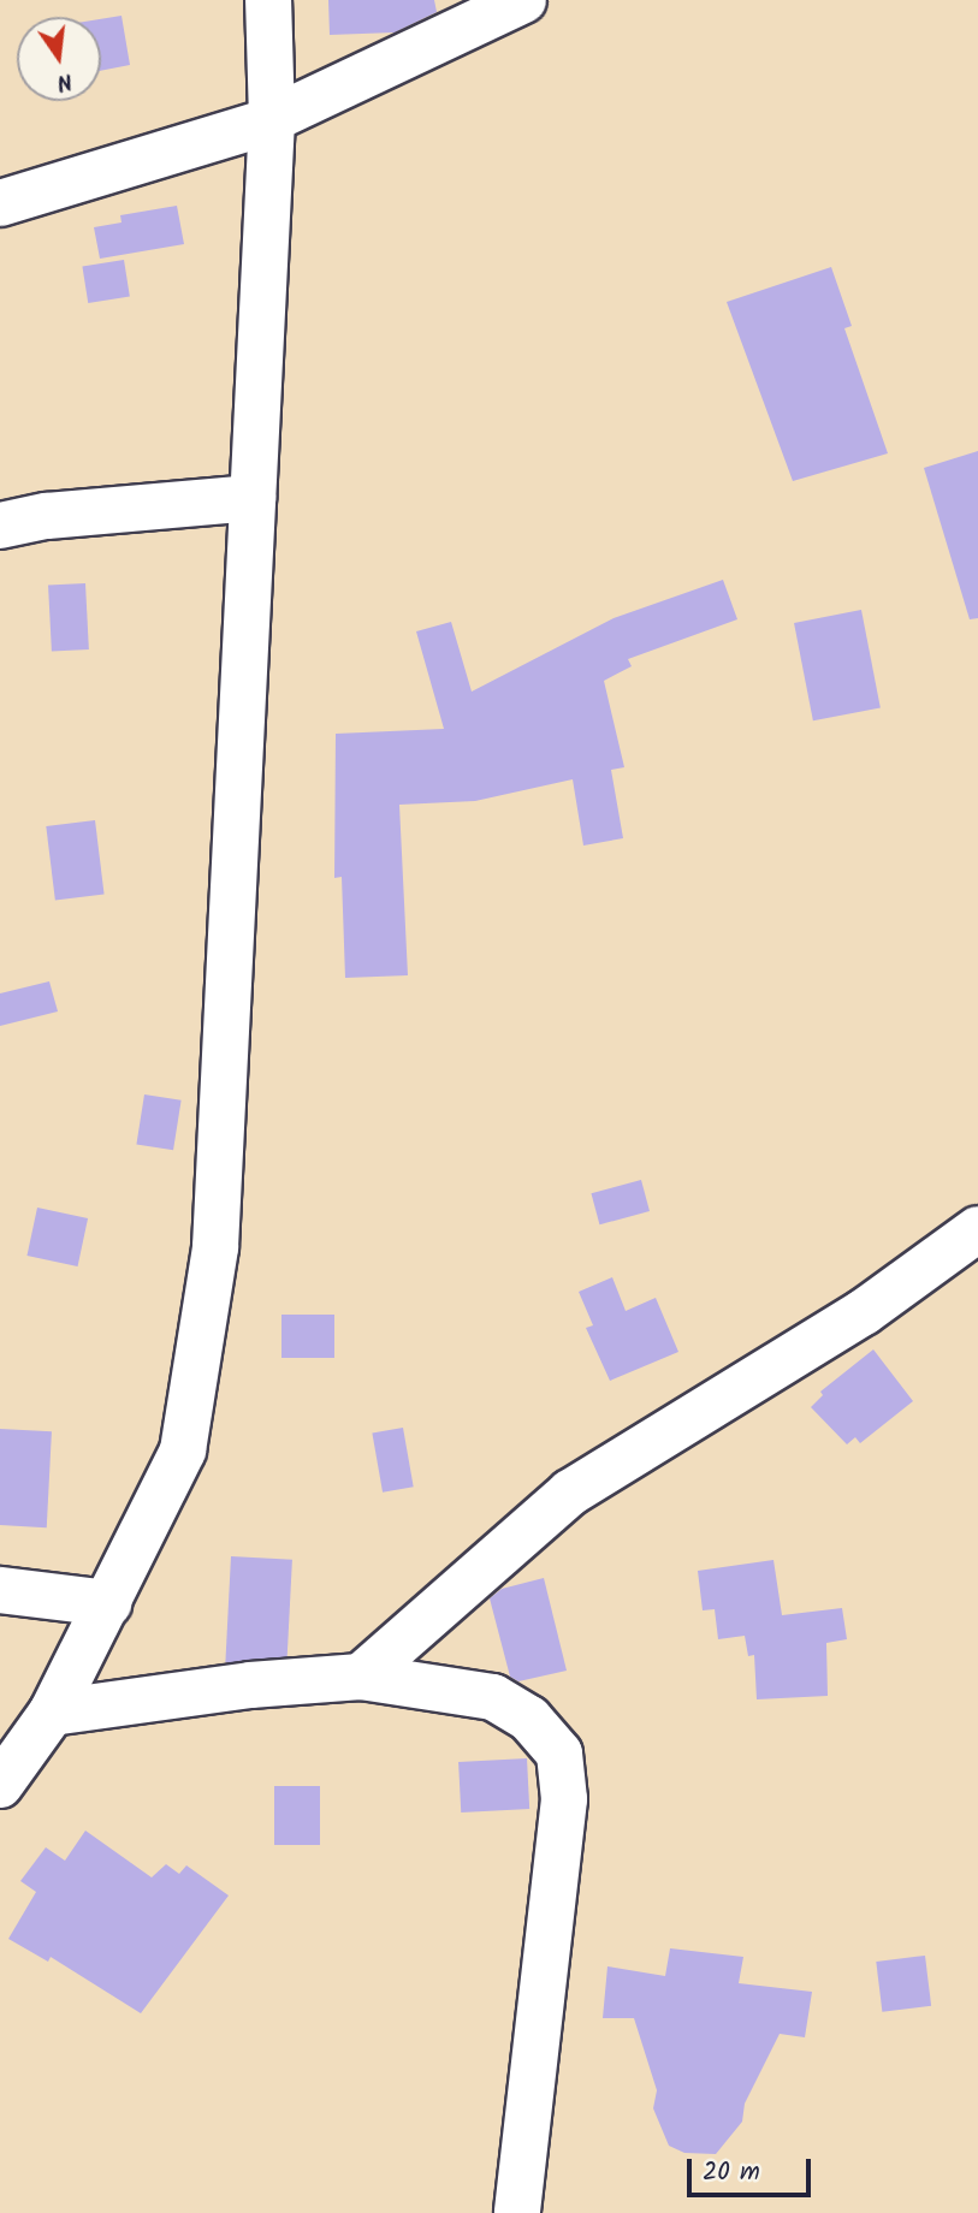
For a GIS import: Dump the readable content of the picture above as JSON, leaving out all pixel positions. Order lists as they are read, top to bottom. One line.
{"scale_bar":"20 m","north":"bottom"}
